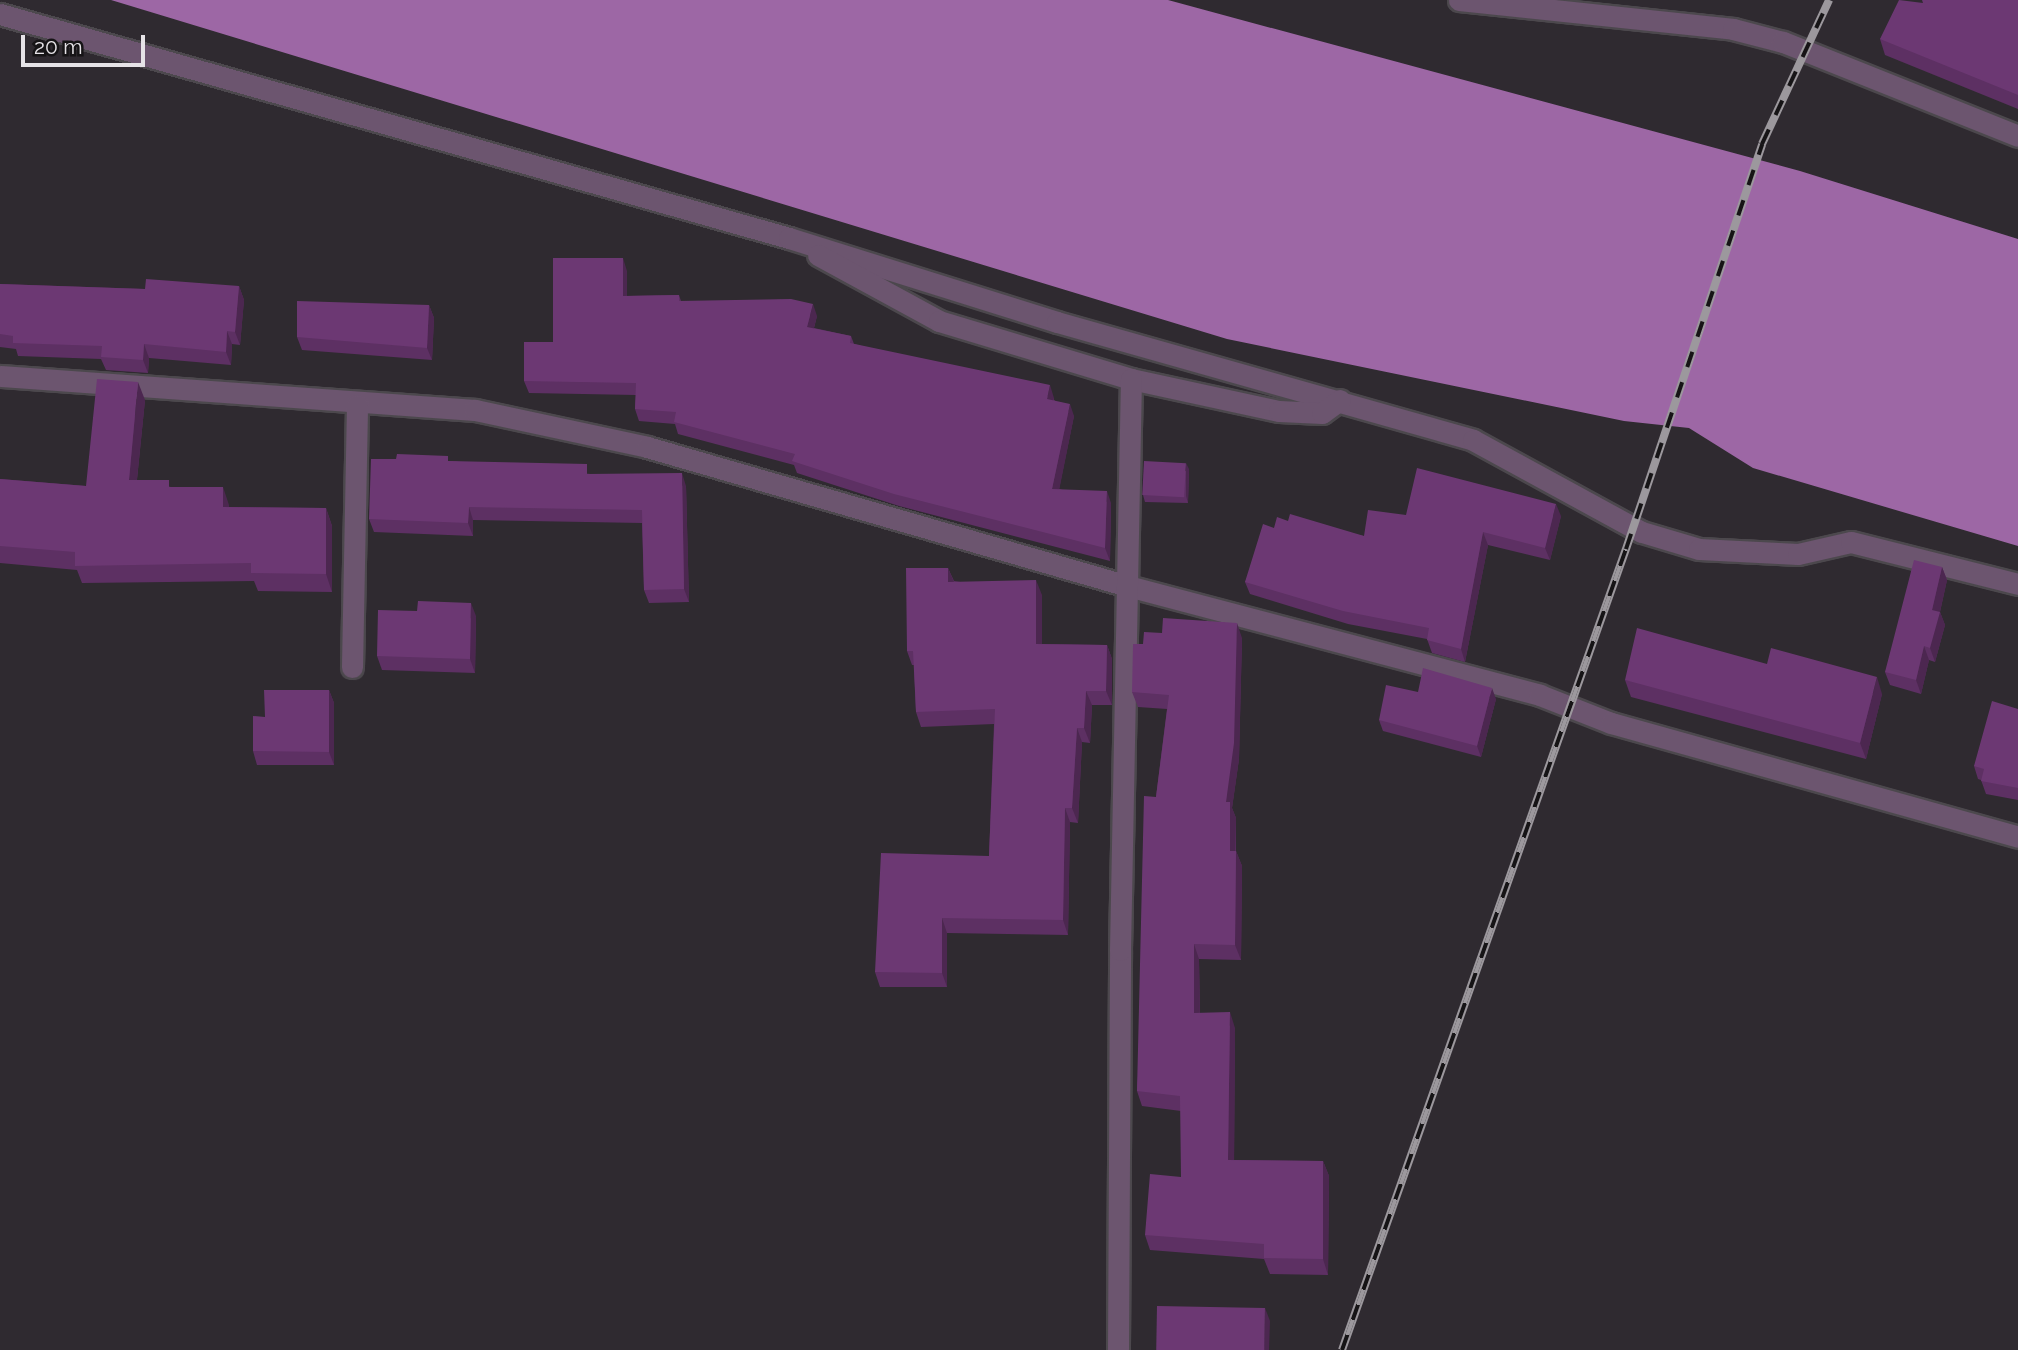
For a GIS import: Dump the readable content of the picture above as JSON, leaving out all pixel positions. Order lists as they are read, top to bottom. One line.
{"scale_bar":"20 m"}
